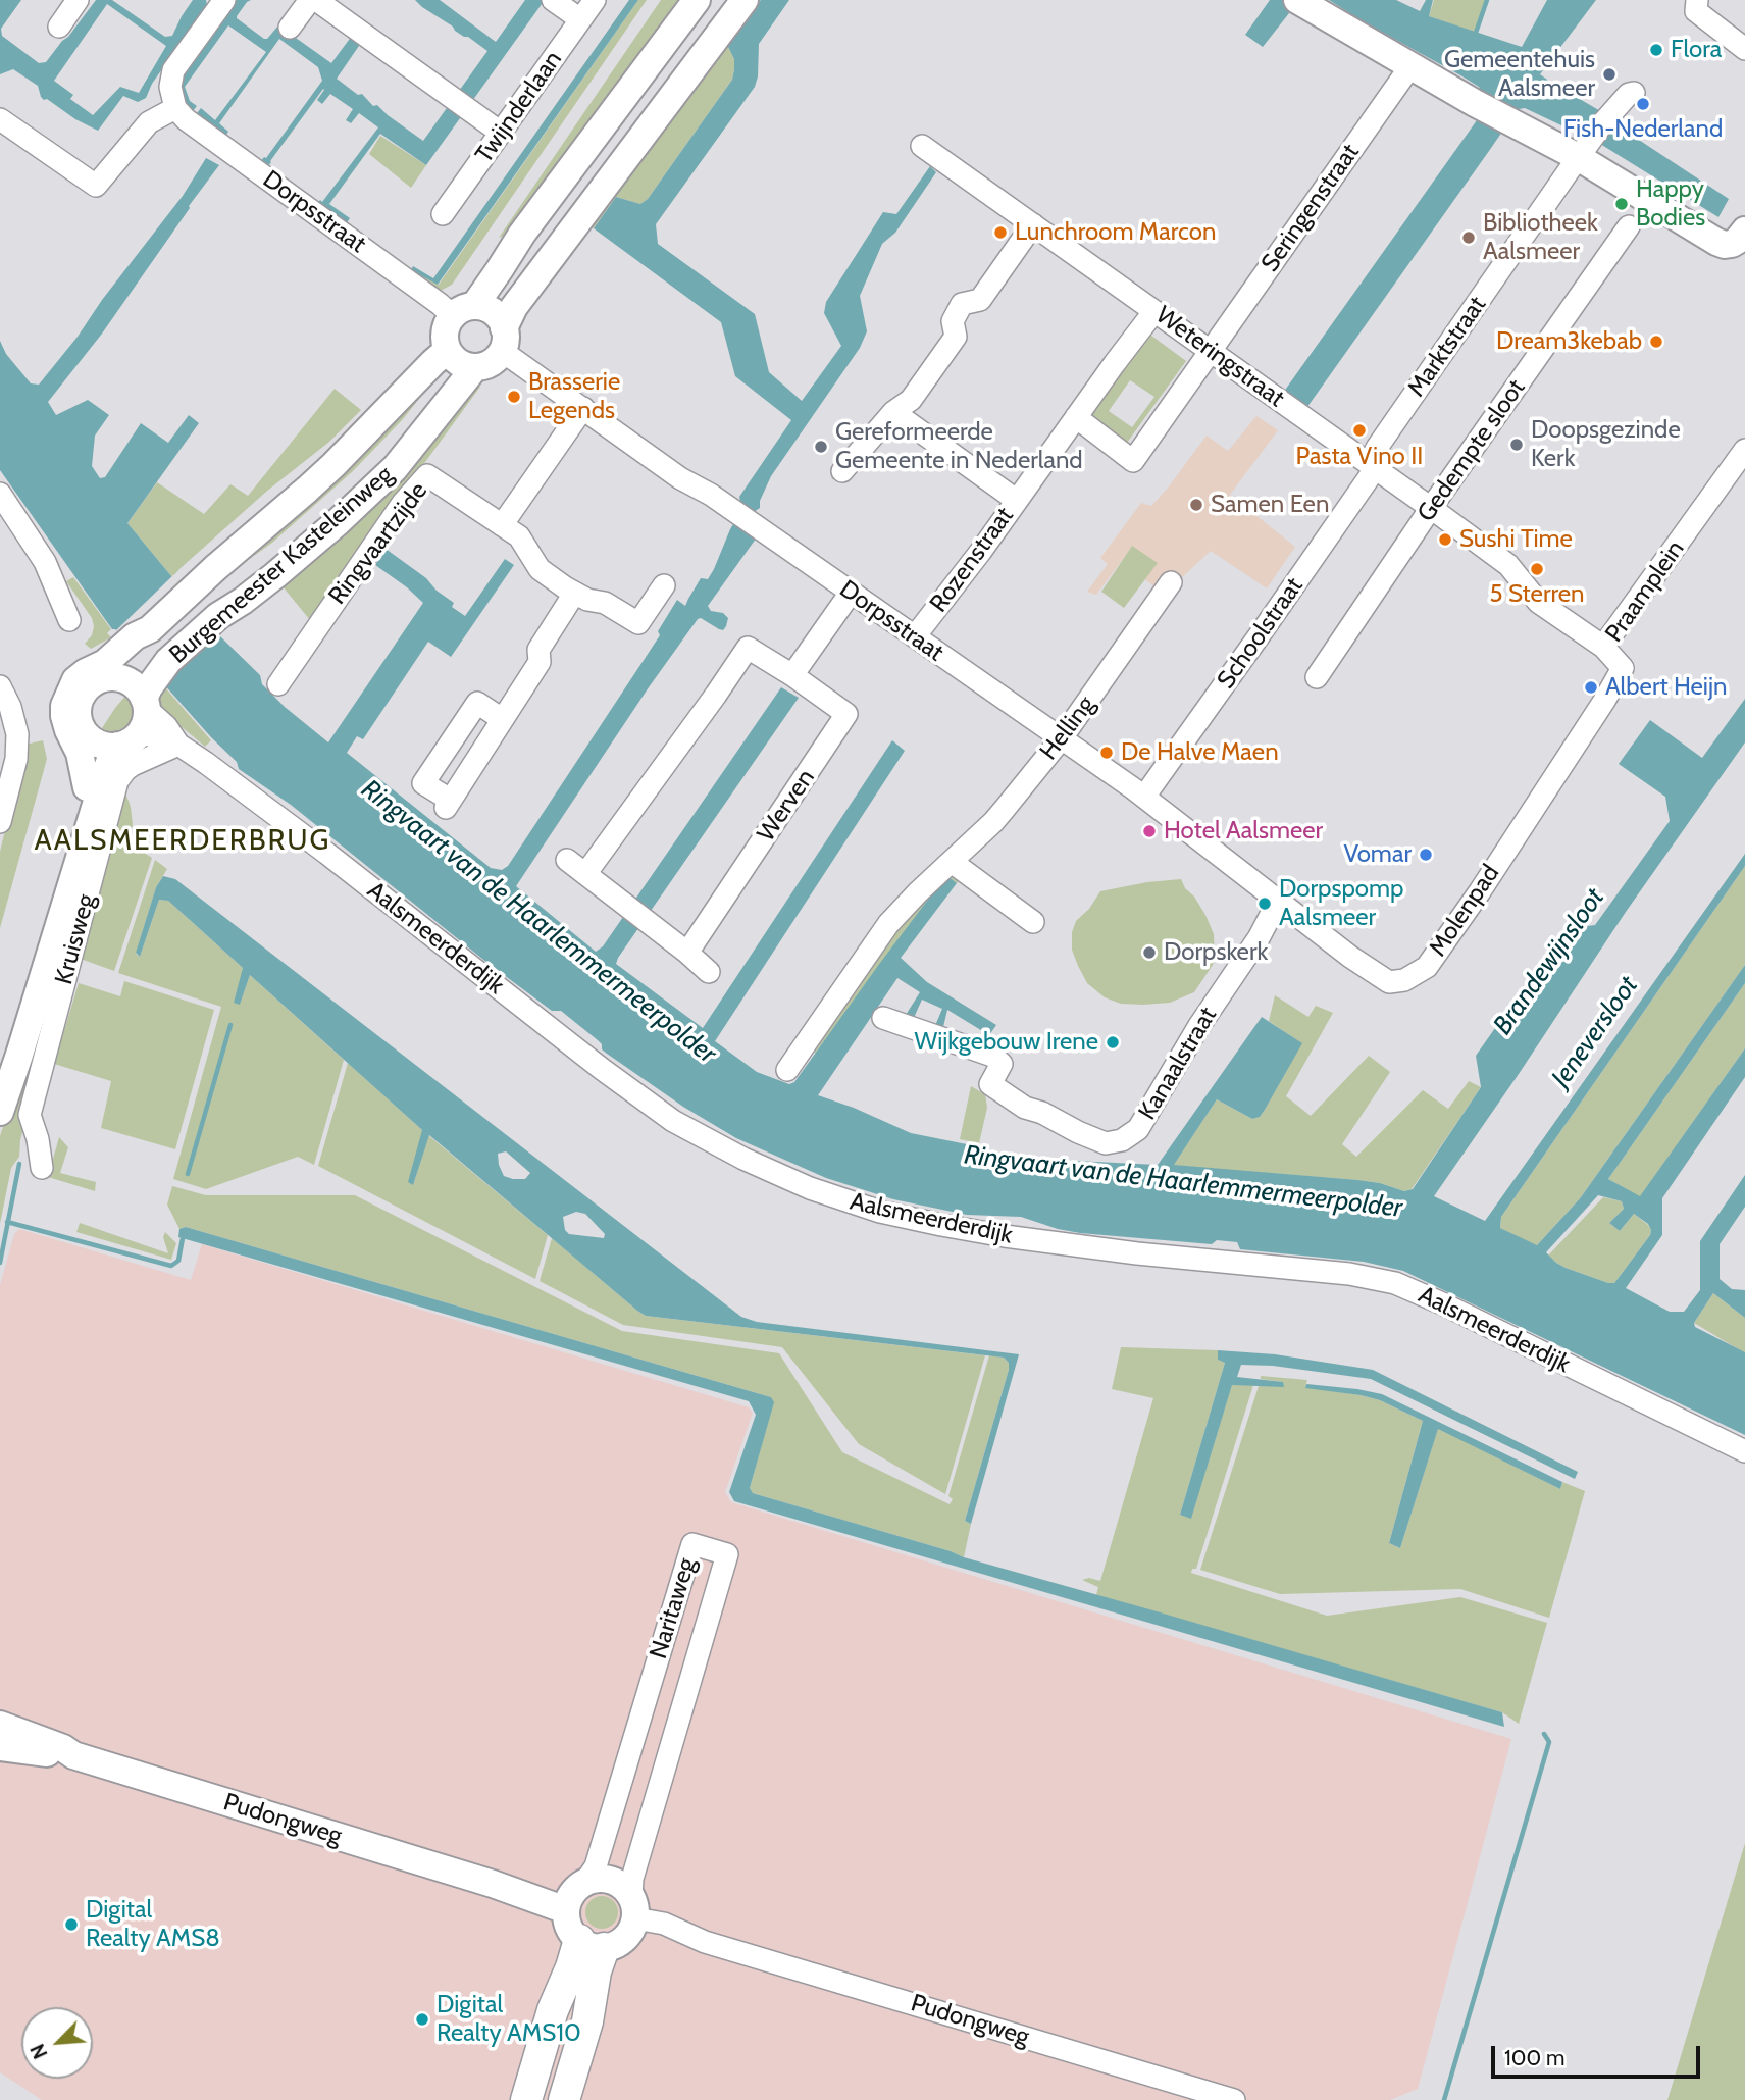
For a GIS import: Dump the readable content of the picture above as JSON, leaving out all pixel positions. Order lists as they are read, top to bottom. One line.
{"streets":{"main road":["Burgemeester Kasteleinweg","Kruisweg","Pudongweg"],"street":["Twijnderlaan","Seringenstraat","Dorpsstraat","Marktstraat","Weteringstraat","Gedempte sloot","Ringvaartzijde","Rozenstraat","Praamplein","Schoolstraat","Helling","Werven","Molenpad","Aalsmeerderdijk","Kanaalstraat","Naritaweg"]},"crossings":[["Seringenstraat","Weteringstraat"],["Seringenstraat","Rozenstraat"],["Dorpsstraat","Rozenstraat"],["Dorpsstraat","Burgemeester Kasteleinweg"],["Dorpsstraat","Schoolstraat"],["Dorpsstraat","Helling"],["Dorpsstraat","Molenpad"],["Dorpsstraat","Kanaalstraat"],["Marktstraat","Weteringstraat"],["Marktstraat","Schoolstraat"],["Weteringstraat","Gedempte sloot"],["Weteringstraat","Rozenstraat"],["Weteringstraat","Praamplein"],["Weteringstraat","Schoolstraat"],["Burgemeester Kasteleinweg","Aalsmeerderdijk"],["Burgemeester Kasteleinweg","Kruisweg"],["Praamplein","Molenpad"],["Molenpad","Kanaalstraat"],["Aalsmeerderdijk","Kruisweg"],["Naritaweg","Pudongweg"]],"districts":["AALSMEERDERBRUG"],"water":["Ringvaart van de Haarlemmermeerpolder","Brandewijnsloot","Jeneversloot"],"places":["Flora","Gemeentehuis Aalsmeer","Fish-Nederland","Happy Bodies","Lunchroom Marcon","Bibliotheek Aalsmeer","Dream3kebab","Brasserie Legends","Pasta Vino II","Doopsgezinde Kerk","Gereformeerde Gemeente in Nederland","Samen Een","Sushi Time","5 Sterren","Albert Heijn","De Halve Maen","Hotel Aalsmeer","Vomar","Dorpspomp Aalsmeer","Dorpskerk","Wijkgebouw Irene","Digital Realty AMS8","Digital Realty AMS10"],"scale_bar":"100 m","north":"bottom left"}
